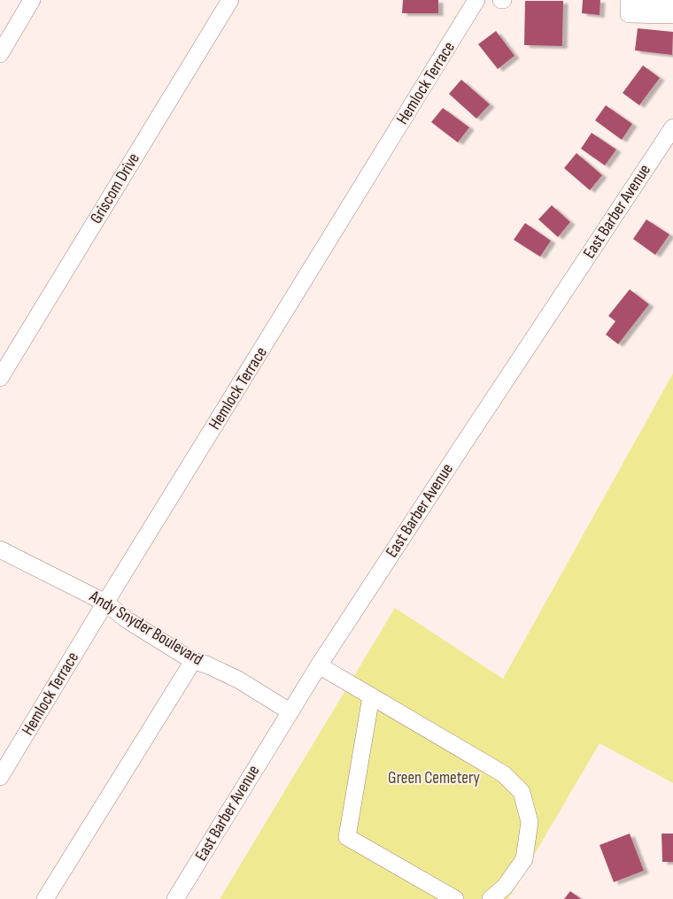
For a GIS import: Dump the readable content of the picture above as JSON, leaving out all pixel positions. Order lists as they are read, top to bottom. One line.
{"streets":{"street":["Hemlock Terrace","Griscom Drive","East Barber Avenue","Andy Snyder Boulevard"]},"crossings":[["Hemlock Terrace","Andy Snyder Boulevard"],["East Barber Avenue","Andy Snyder Boulevard"]],"parks":["Green Cemetery"]}
